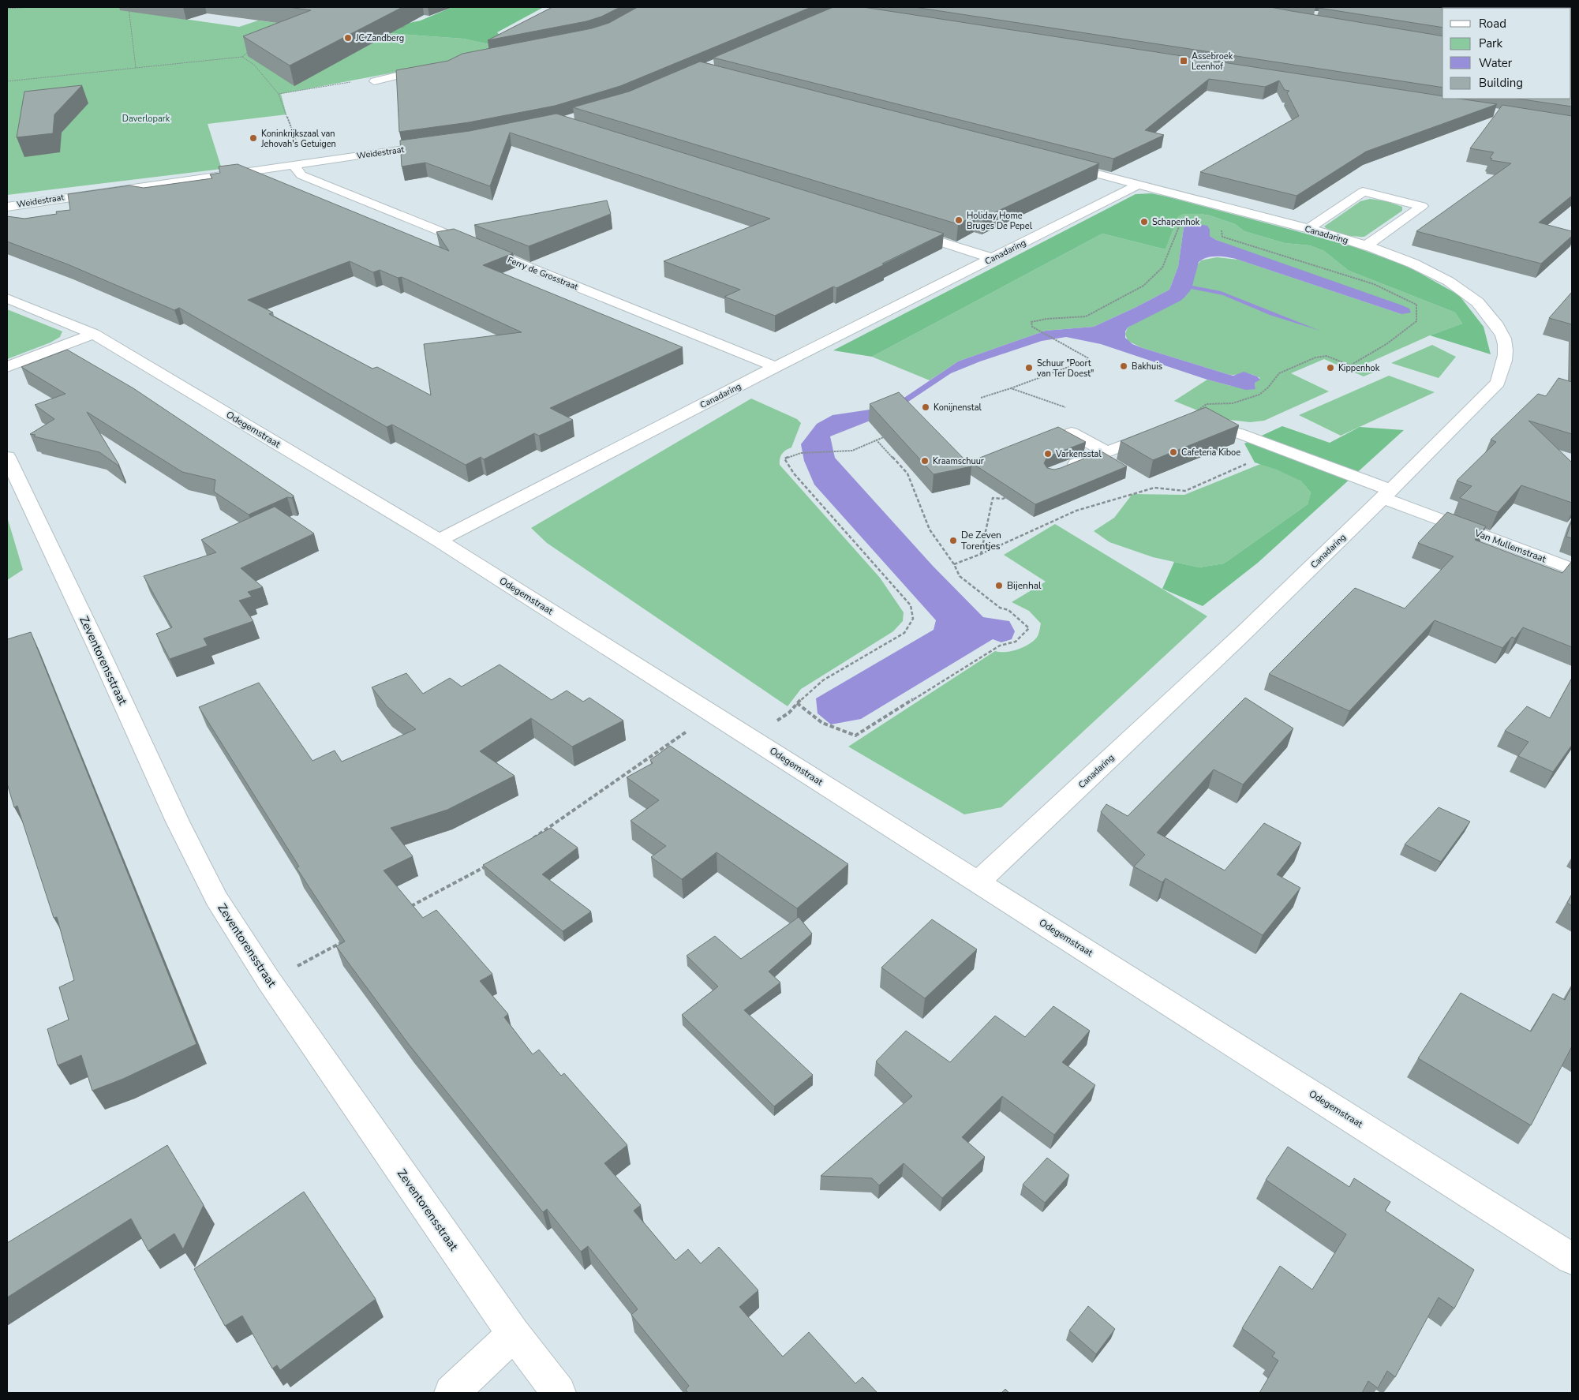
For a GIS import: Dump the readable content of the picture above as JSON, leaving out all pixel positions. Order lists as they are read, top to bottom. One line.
{"streets":{"street":["Weidestraat","Canadaring","Ferry de Grosstraat","Odegemstraat","Van Mullemstraat","Zeventorensstraat"]},"crossings":[["Weidestraat","Ferry de Grosstraat"],["Canadaring","Ferry de Grosstraat"],["Canadaring","Odegemstraat"],["Canadaring","Van Mullemstraat"]],"parks":["Daverlopark"],"places":{"other":["JC Zandberg","Koninkrijkszaal van Jehovah's Getuigen","Holiday Home Bruges De Pepel","Schapenhok","Bakhuis","Schuur \"Poort van Ter Doest\"","Kippenhok","Konijnenstal","Cafeteria Kiboe","Varkensstal","Kraamschuur","De Zeven Torentjes","Bijenhal"],"transit":["Assebroek Leenhof"]},"legend":["Road","Park","Water","Building"]}
